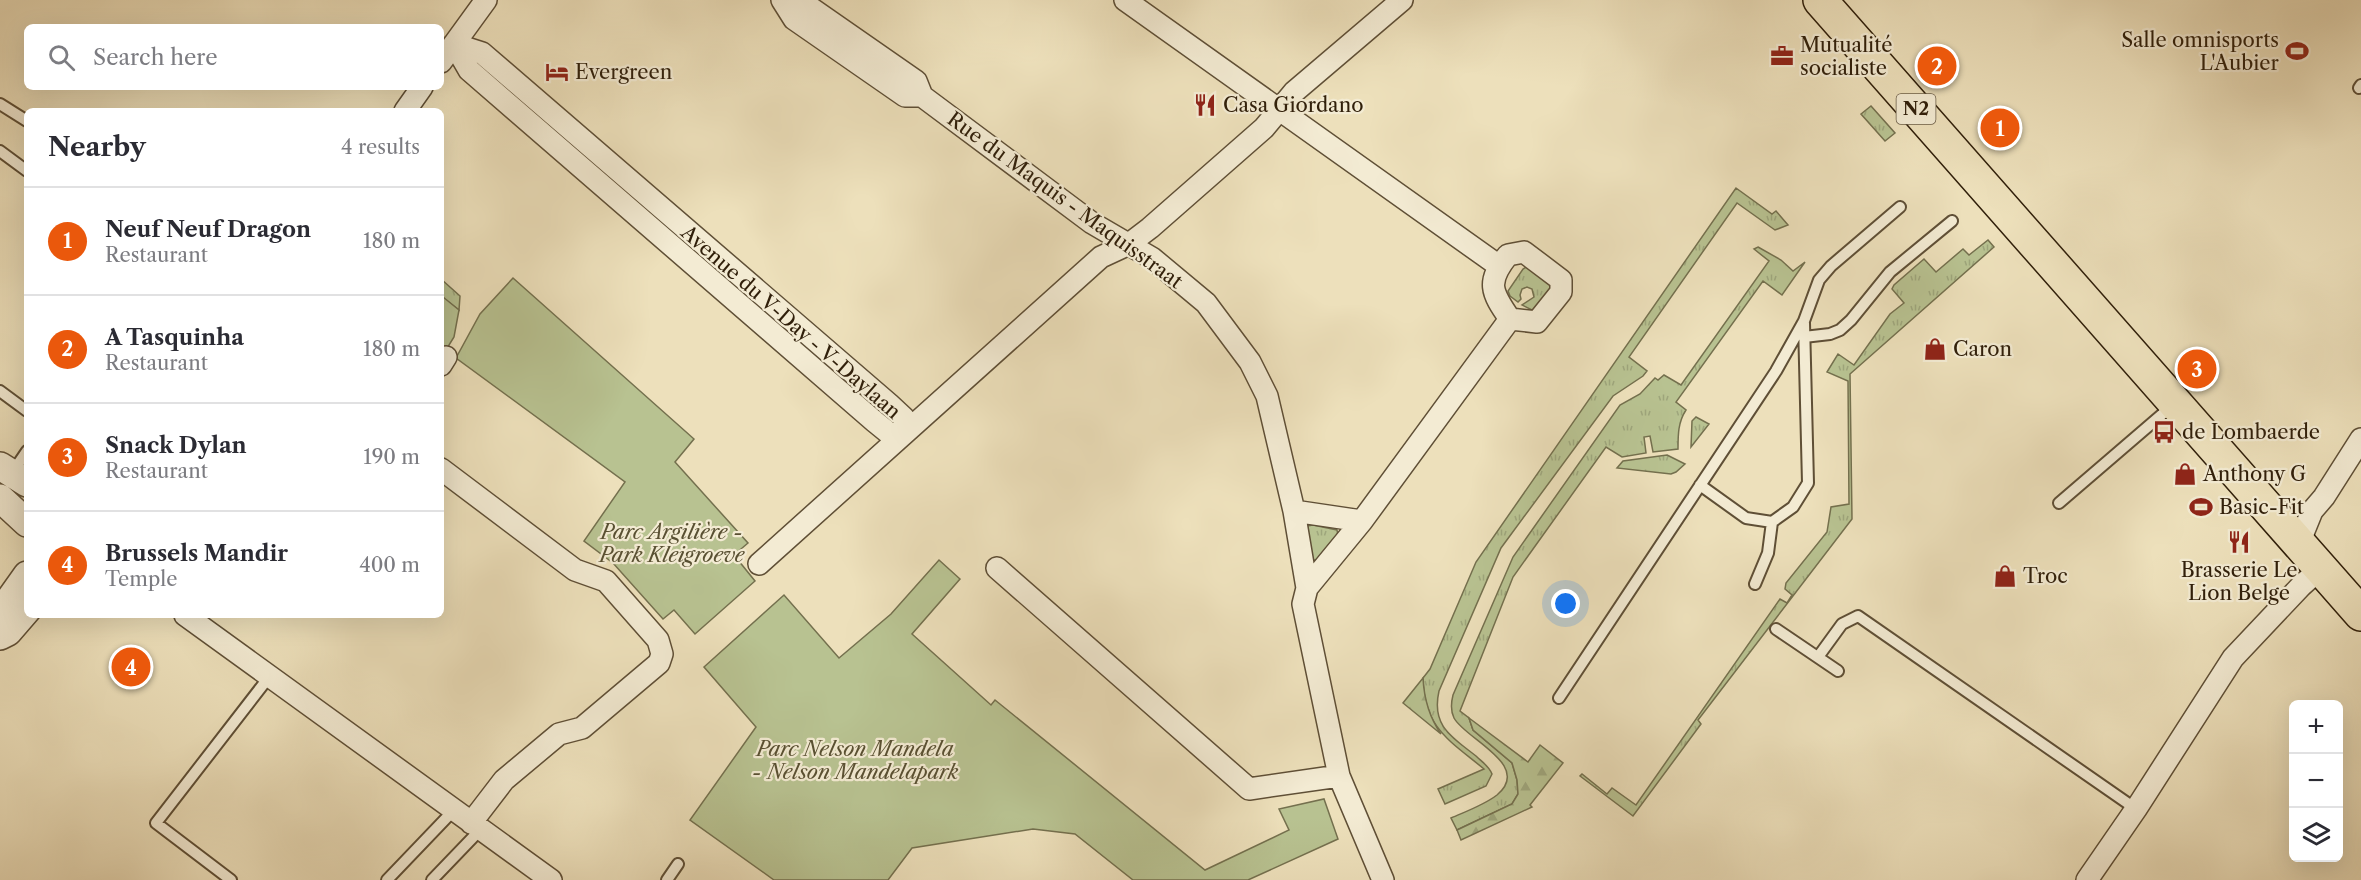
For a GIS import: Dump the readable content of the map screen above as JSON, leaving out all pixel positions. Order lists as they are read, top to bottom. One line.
{"streets":{"main road":["N2"],"street":["Rue du Maquis - Maquisstraat","Avenue du V-Day - V-Daylaan"]},"parks":["Parc Argilière - Park Kleigroeve","Parc Nelson Mandela - Nelson Mandelapark"],"places":{"sports":["Salle omnisports L'Aubier","Basic-Fit"],"office":["Mutualité socialiste"],"hotel":["Evergreen"],"restaurant":["Casa Giordano","Brasserie Le Lion Belge"],"shop":["Caron","Anthony G","Troc"],"bus stop":["de Lombaerde"]},"page":{"search":"Search here","pins":["2","1","3","4"],"heading":["Nearby","4 results"],"list":[{"mark":"1","name":"Neuf Neuf Dragon","note":"Restaurant","value":"180 m"},{"mark":"2","name":"A Tasquinha","note":"Restaurant","value":"180 m"},{"mark":"3","name":"Snack Dylan","note":"Restaurant","value":"190 m"},{"mark":"4","name":"Brussels Mandir","note":"Temple","value":"400 m"}],"map_buttons":["+","−"]}}
